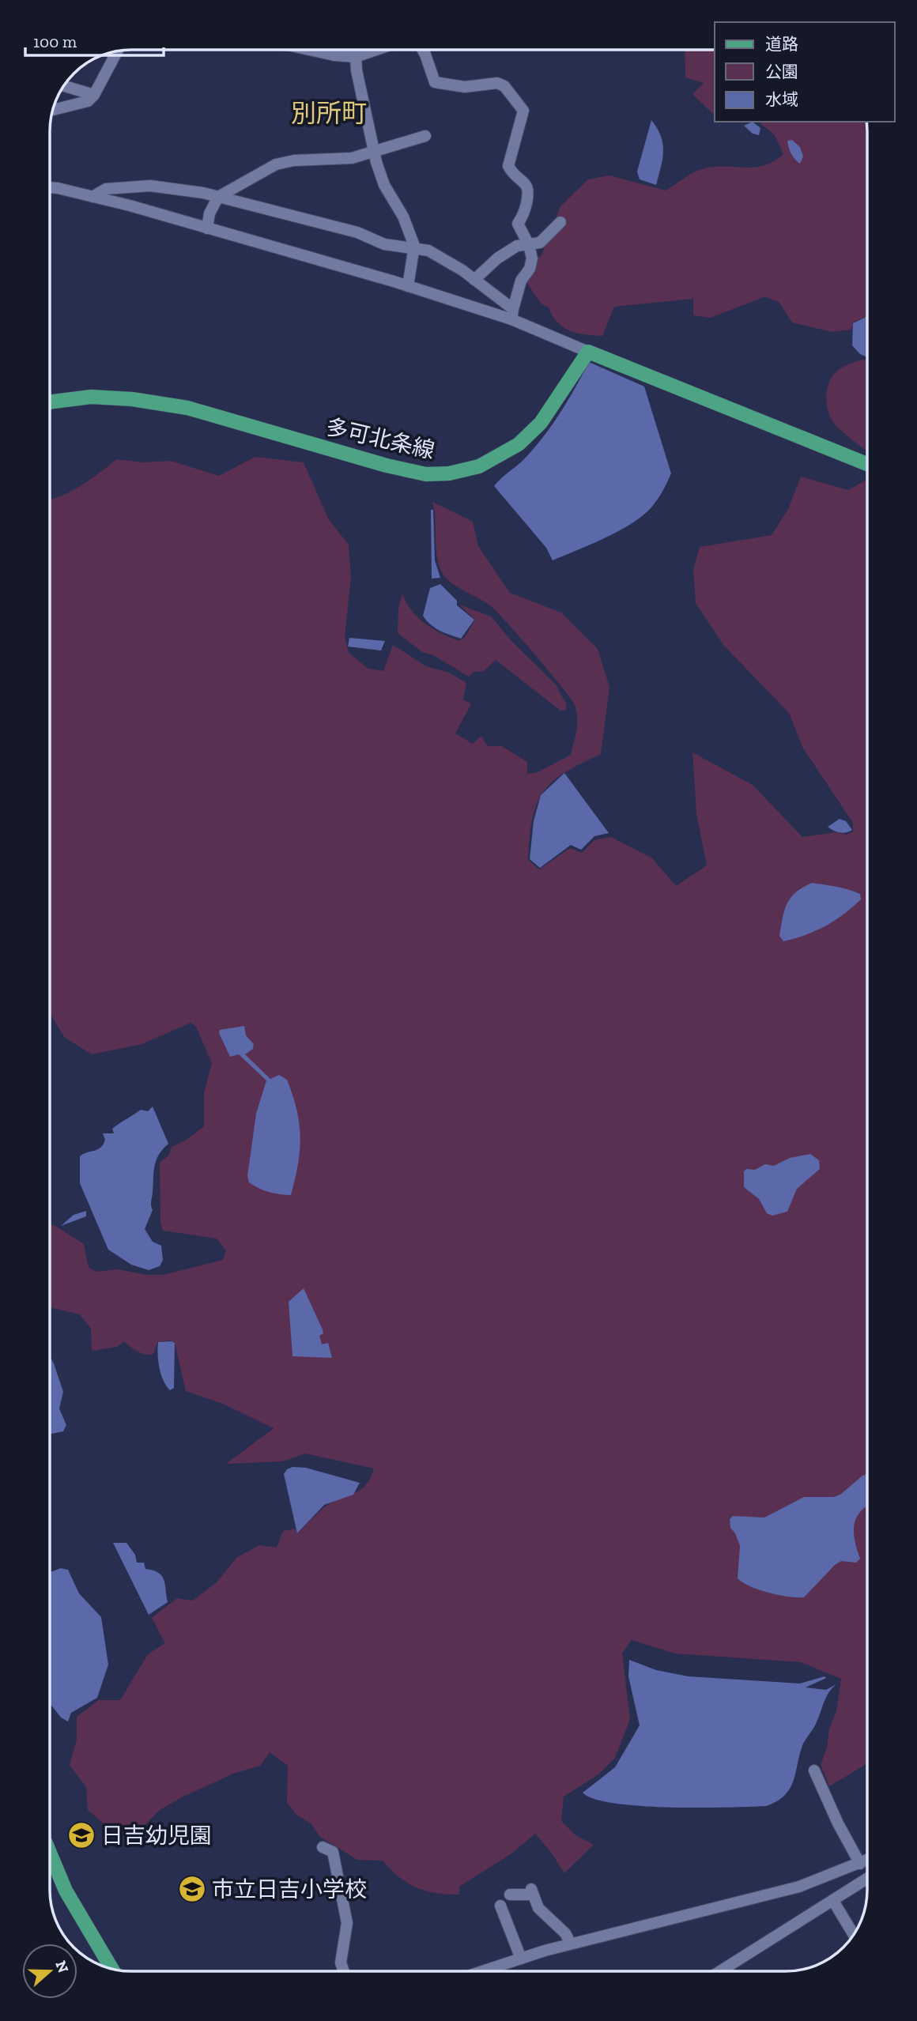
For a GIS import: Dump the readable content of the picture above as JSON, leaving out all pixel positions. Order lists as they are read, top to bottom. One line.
{"streets":{"main road":["多可北条線"]},"districts":["別所町"],"places":{"school or university":["日吉幼児園","市立日吉小学校"]},"legend":["道路","公園","水域"],"scale_bar":"100 m","north":"right"}
